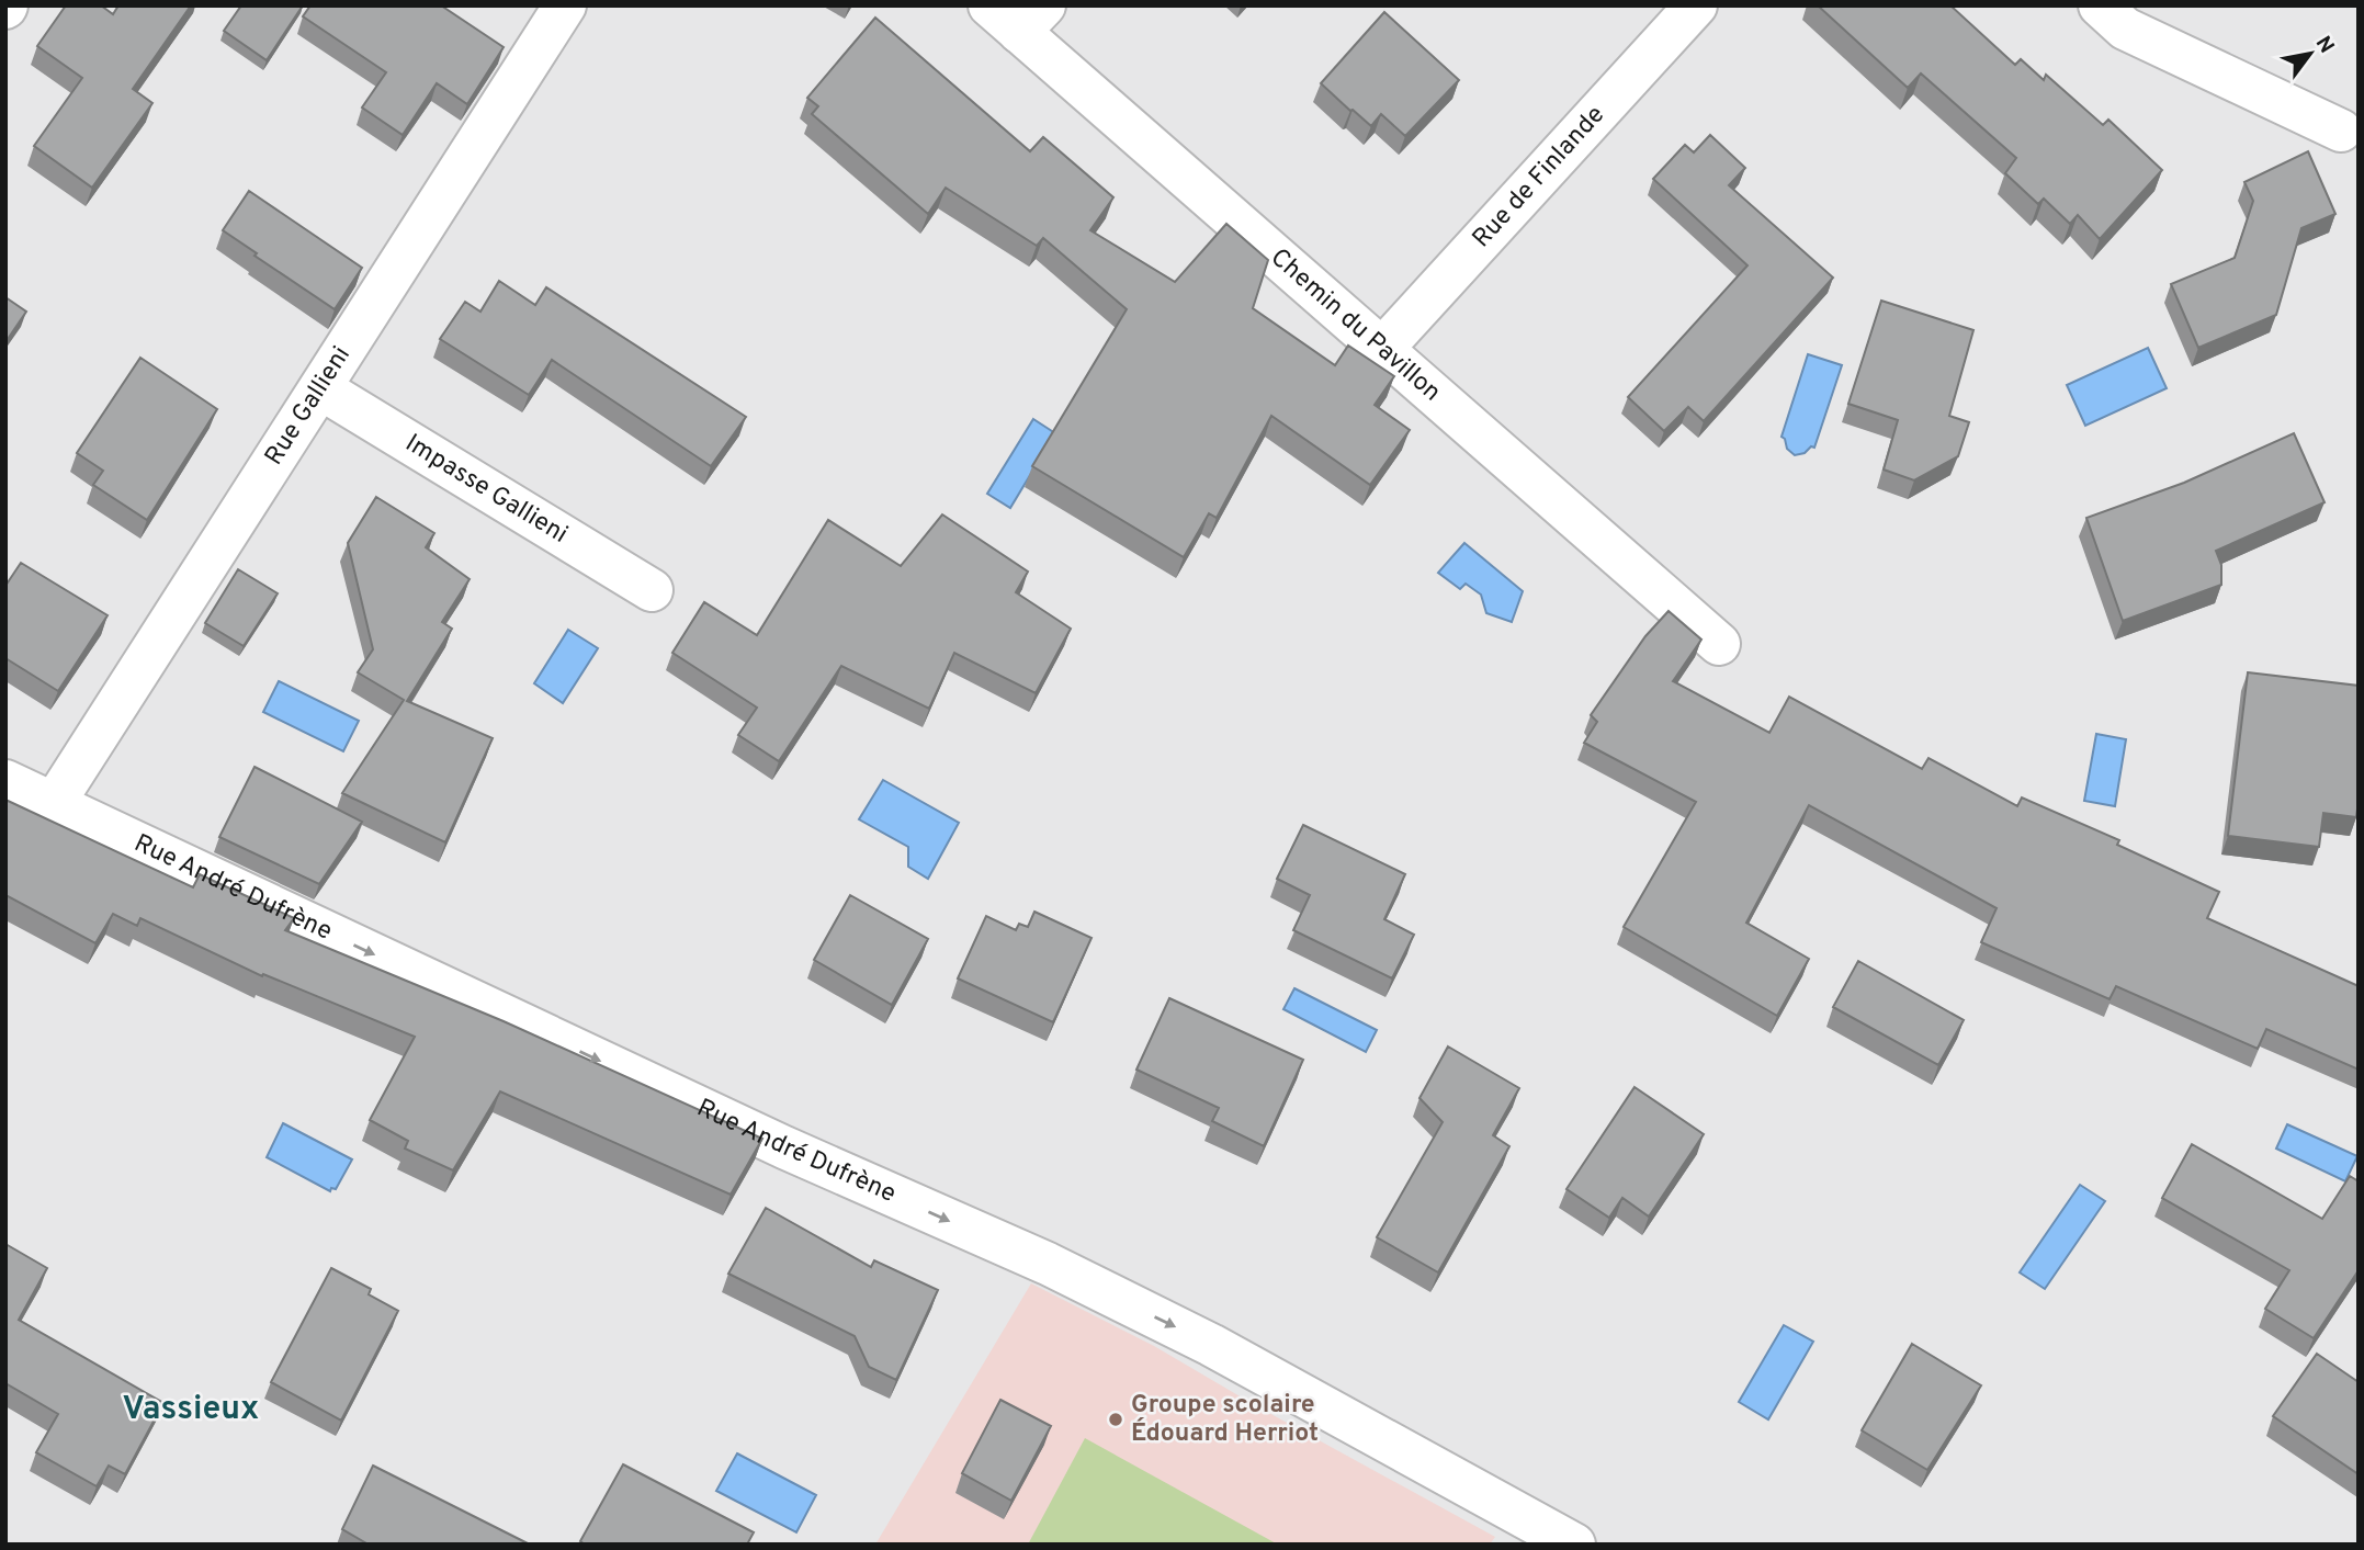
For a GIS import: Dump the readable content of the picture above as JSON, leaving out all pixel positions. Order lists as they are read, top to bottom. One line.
{"streets":{"street":["Rue de Finlande","Chemin du Pavillon","Rue Gallieni","Impasse Gallieni","Rue André Dufrène"]},"crossings":[["Rue de Finlande","Chemin du Pavillon"],["Rue Gallieni","Impasse Gallieni"],["Rue Gallieni","Rue André Dufrène"]],"one_way":["Rue André Dufrène"],"districts":["Vassieux"],"places":["Groupe scolaire Édouard Herriot"],"north":"top right"}
